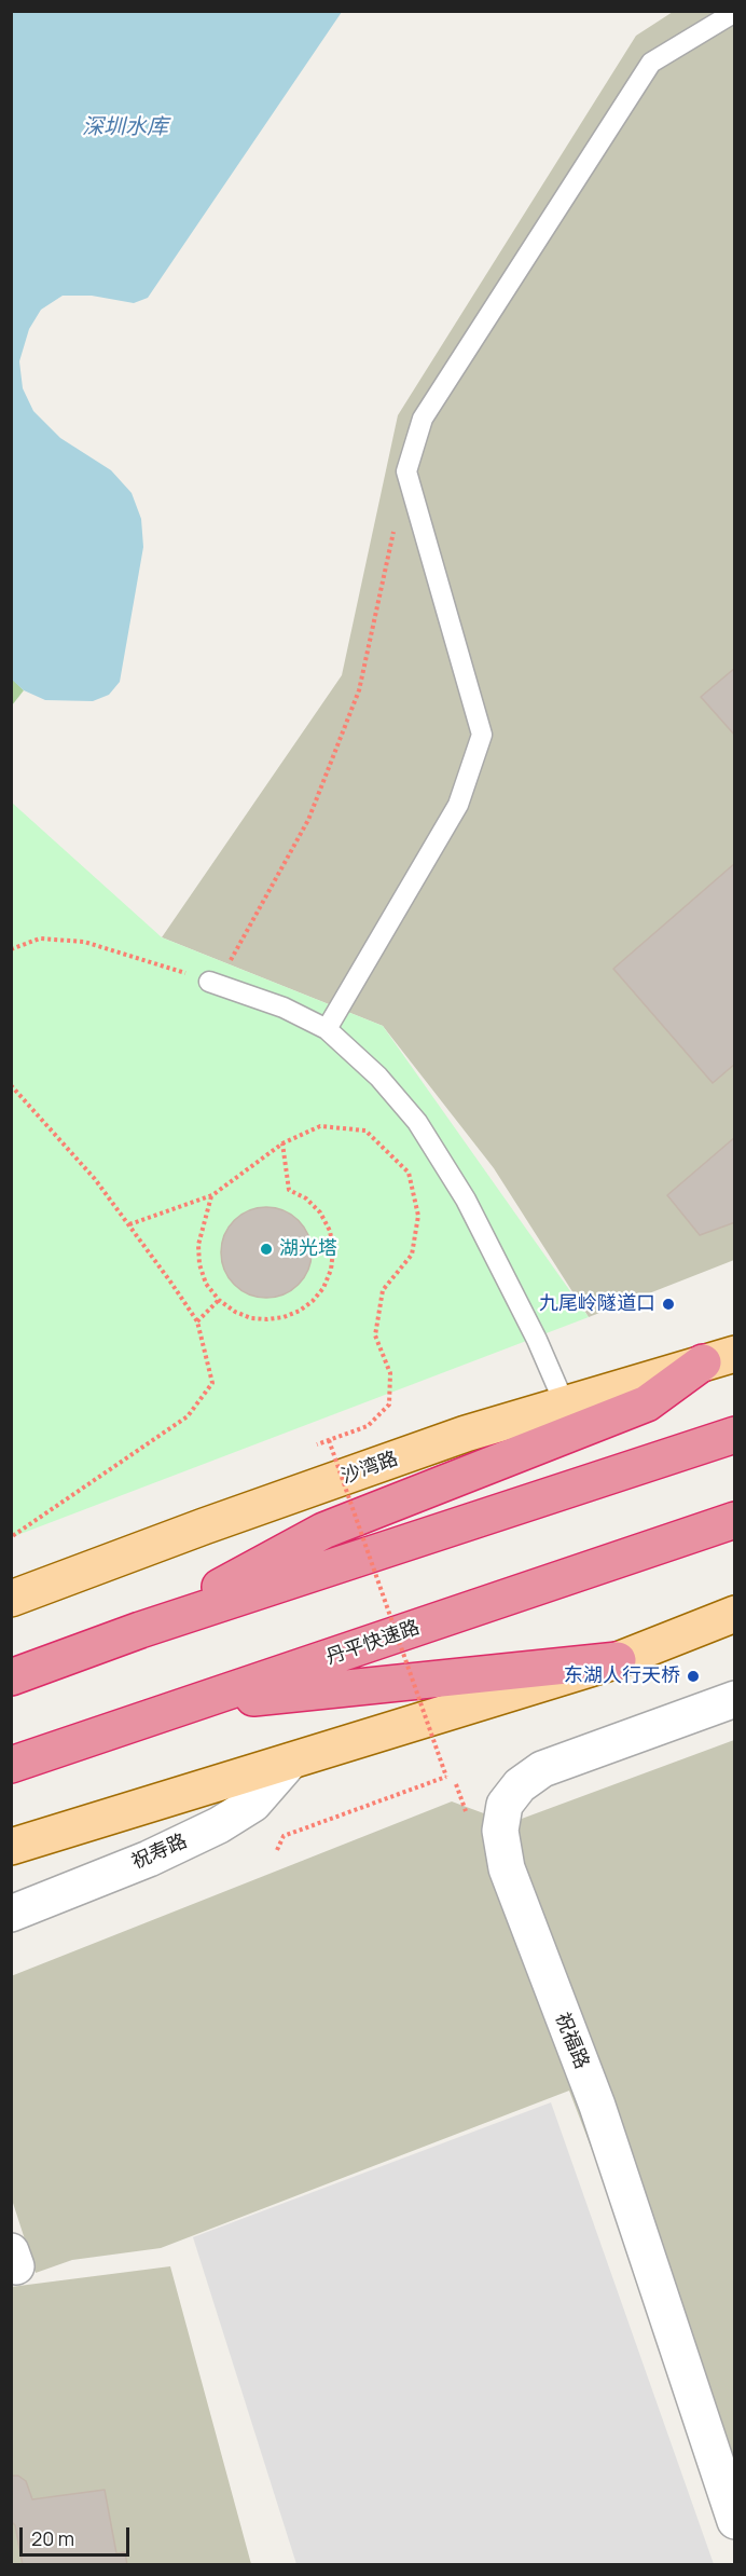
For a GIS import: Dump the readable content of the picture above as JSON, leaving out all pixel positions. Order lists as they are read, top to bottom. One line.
{"streets":{"highway":["丹平快速路"],"main road":["沙湾路"],"street":["祝寿路","祝福路"]},"water":["深圳水库"],"places":["湖光塔","九尾岭隧道口","东湖人行天桥"],"scale_bar":"20 m"}
